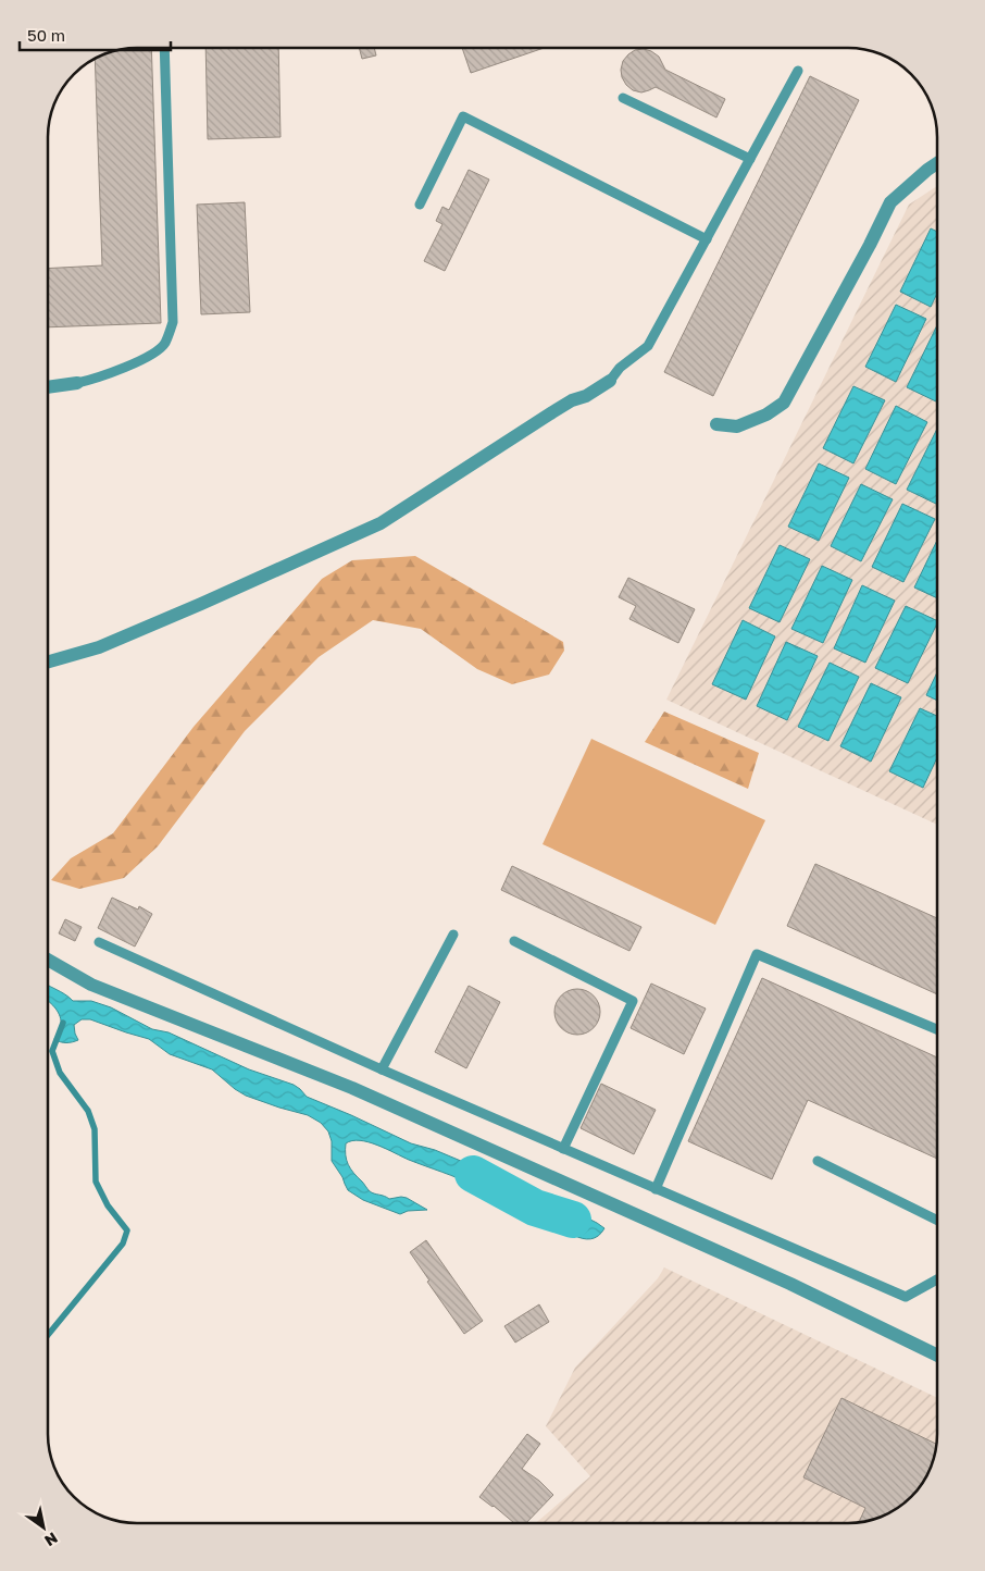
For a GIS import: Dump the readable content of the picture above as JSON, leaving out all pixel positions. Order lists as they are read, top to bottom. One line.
{"scale_bar":"50 m","north":"bottom right"}
